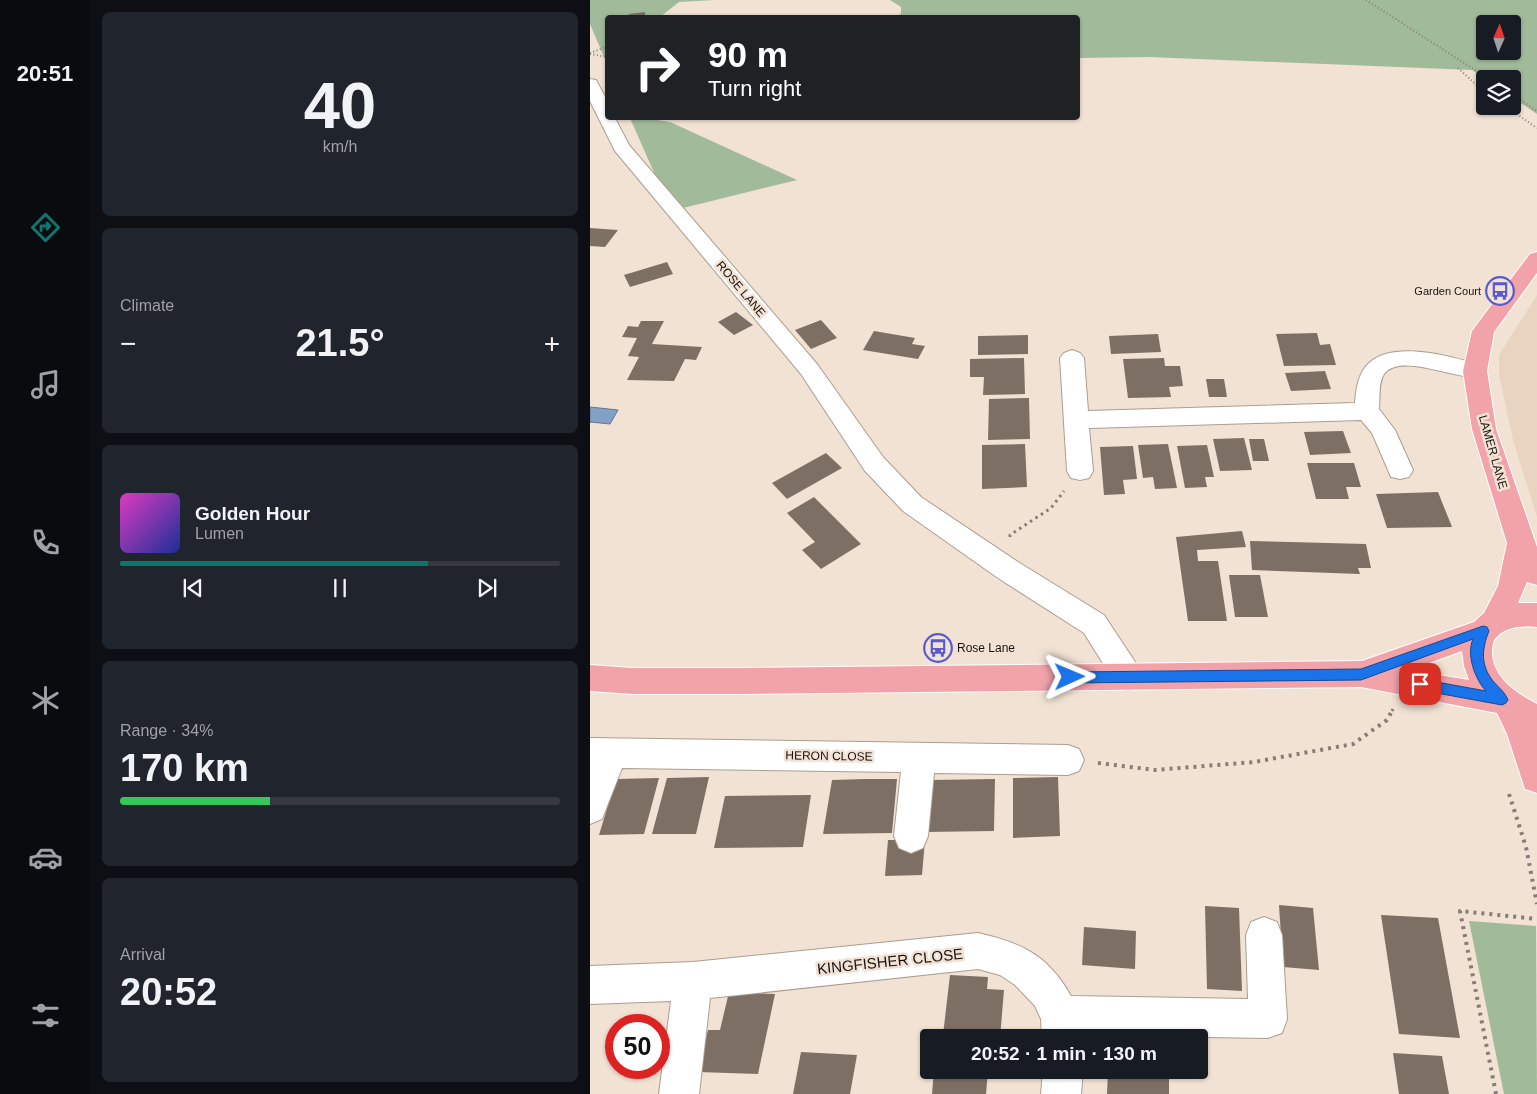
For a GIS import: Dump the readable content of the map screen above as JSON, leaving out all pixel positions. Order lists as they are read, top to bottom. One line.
{"streets":{"main road":["LAMER LANE"],"street":["ROSE LANE","HERON CLOSE","KINGFISHER CLOSE"]},"places":{"bus stop":["Garden Court","Rose Lane"]},"north":"top","page":{"tabs":"20:51","tile":[["40","km/h"],"Climate",["Range · 34%","170 km"],["Arrival","20:52"]],"turn":["90 m","Turn right"],"heat":["−","21.5°","+"],"song":["Golden Hour","Lumen"],"limit":"50","trip":"20:52 · 1 min · 130 m"}}
